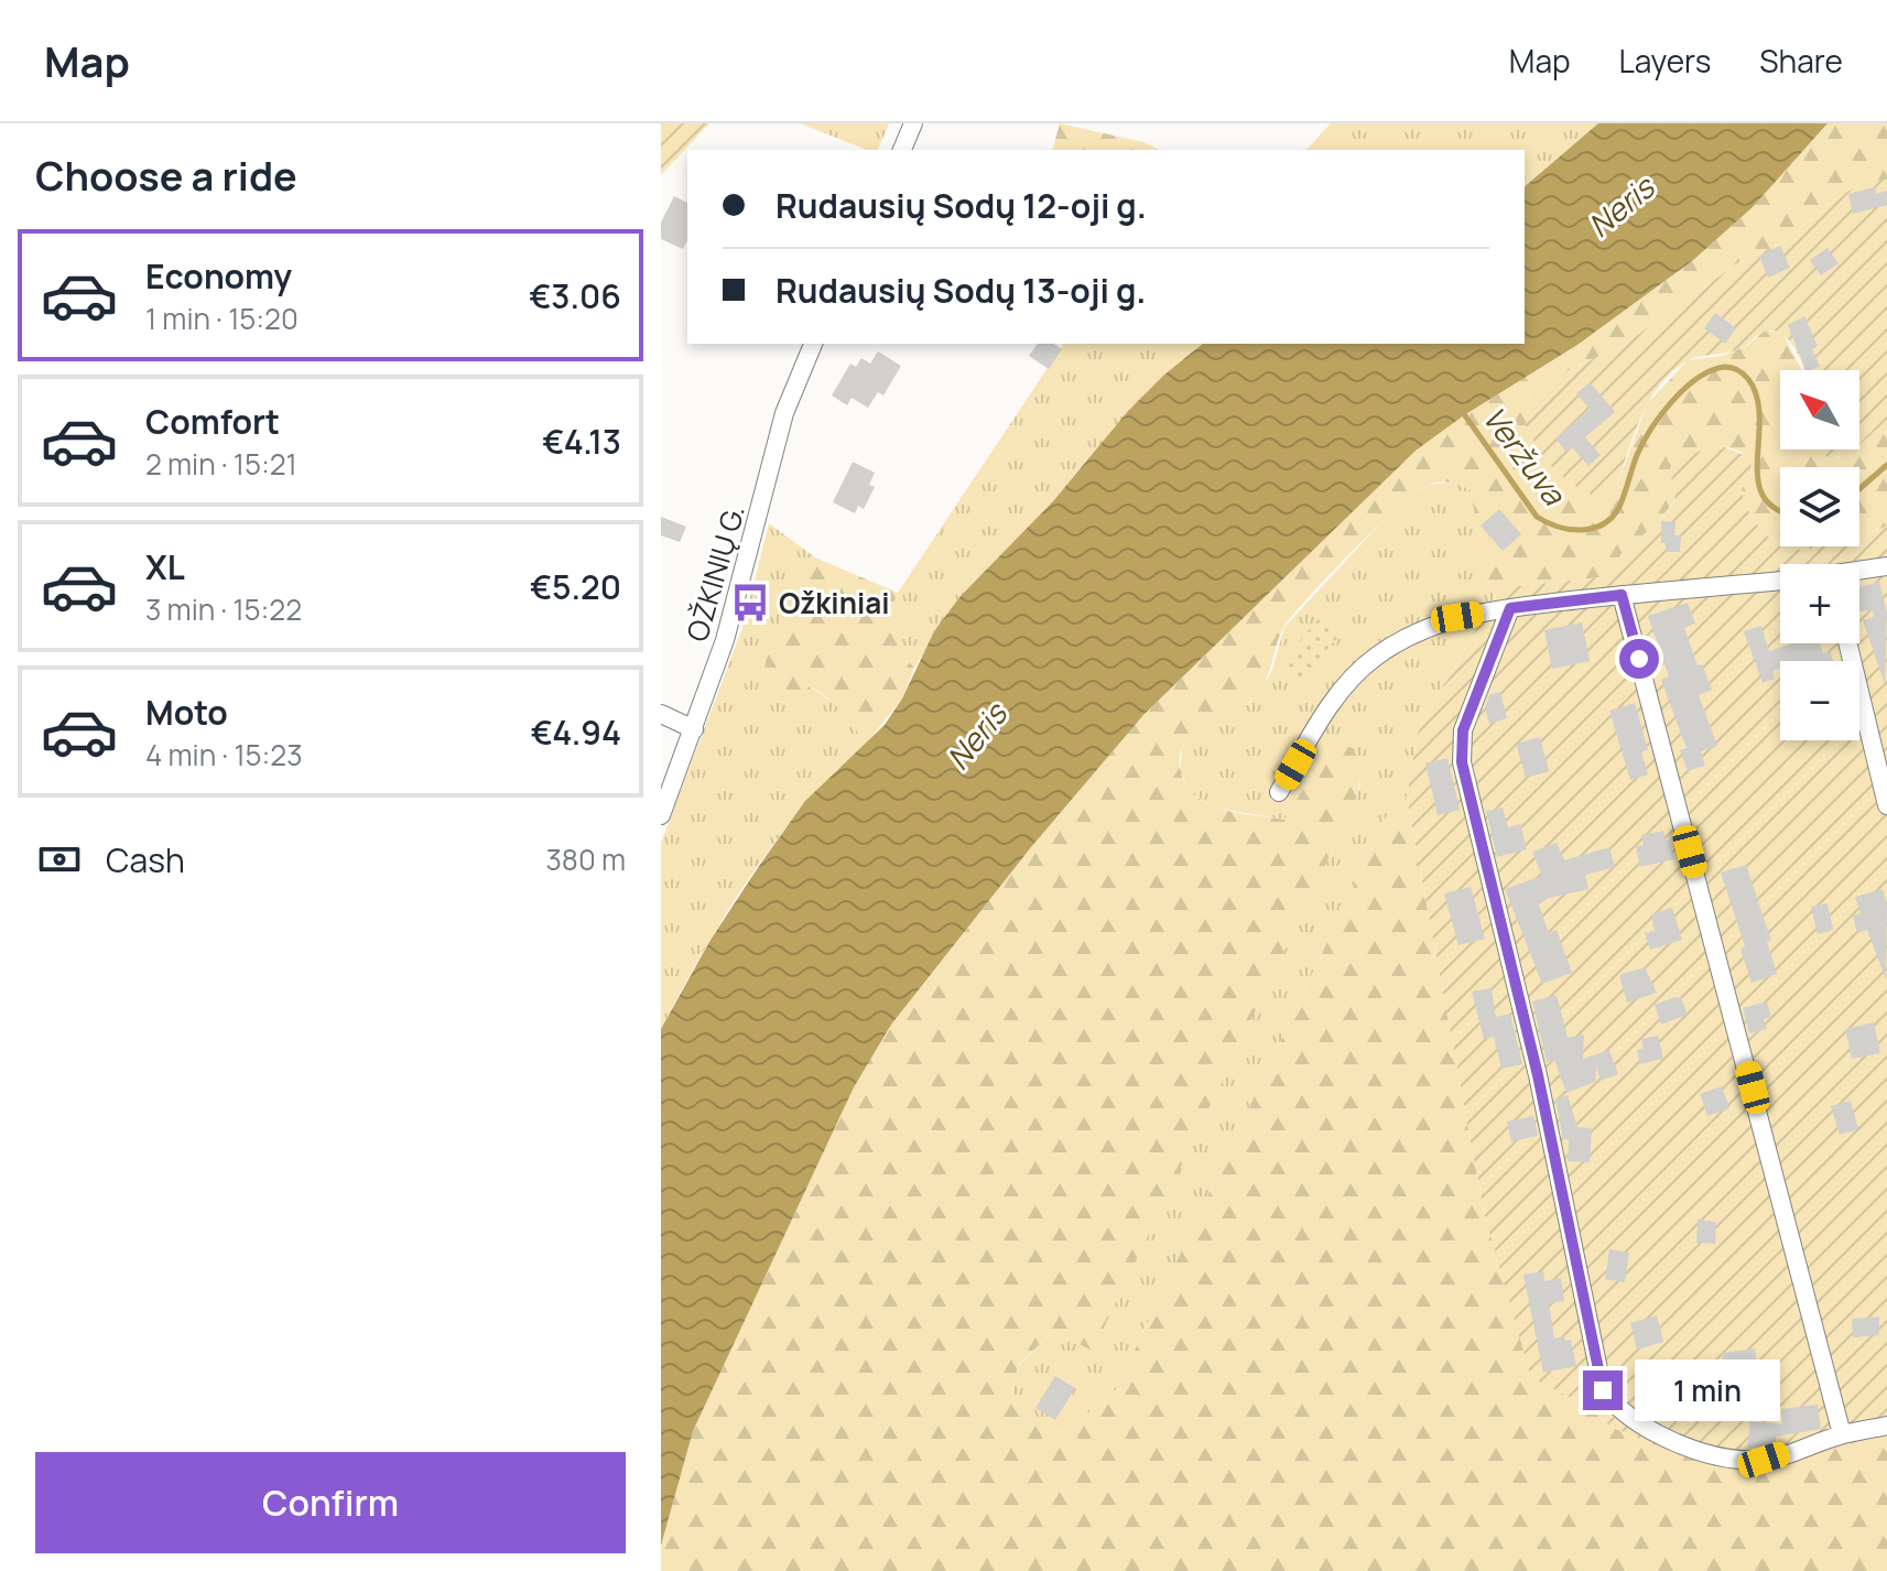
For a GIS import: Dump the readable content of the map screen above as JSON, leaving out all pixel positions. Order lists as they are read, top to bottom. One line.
{"streets":{"street":["OŽKINIŲ G."]},"water":["Neris","Veržuva"],"places":{"bus stop":["Ožkiniai"]},"north":"top left","page":{"header":"Map","nav":["Map","Layers","Share"],"heading":"Choose a ride","banner":["Rudausių Sodų 12-oji g.","Rudausių Sodų 13-oji g."],"list":[{"name":"Economy","note":"1 min · 15:20","value":"€3.06"},{"name":"Comfort","note":"2 min · 15:21","value":"€4.13"},{"name":"XL","note":"3 min · 15:22","value":"€5.20"},{"name":"Moto","note":"4 min · 15:23","value":"€4.94"}],"map_buttons":["+","−"],"pay":["Cash","380 m"],"bubble":"1 min","buttons":"Confirm"}}
